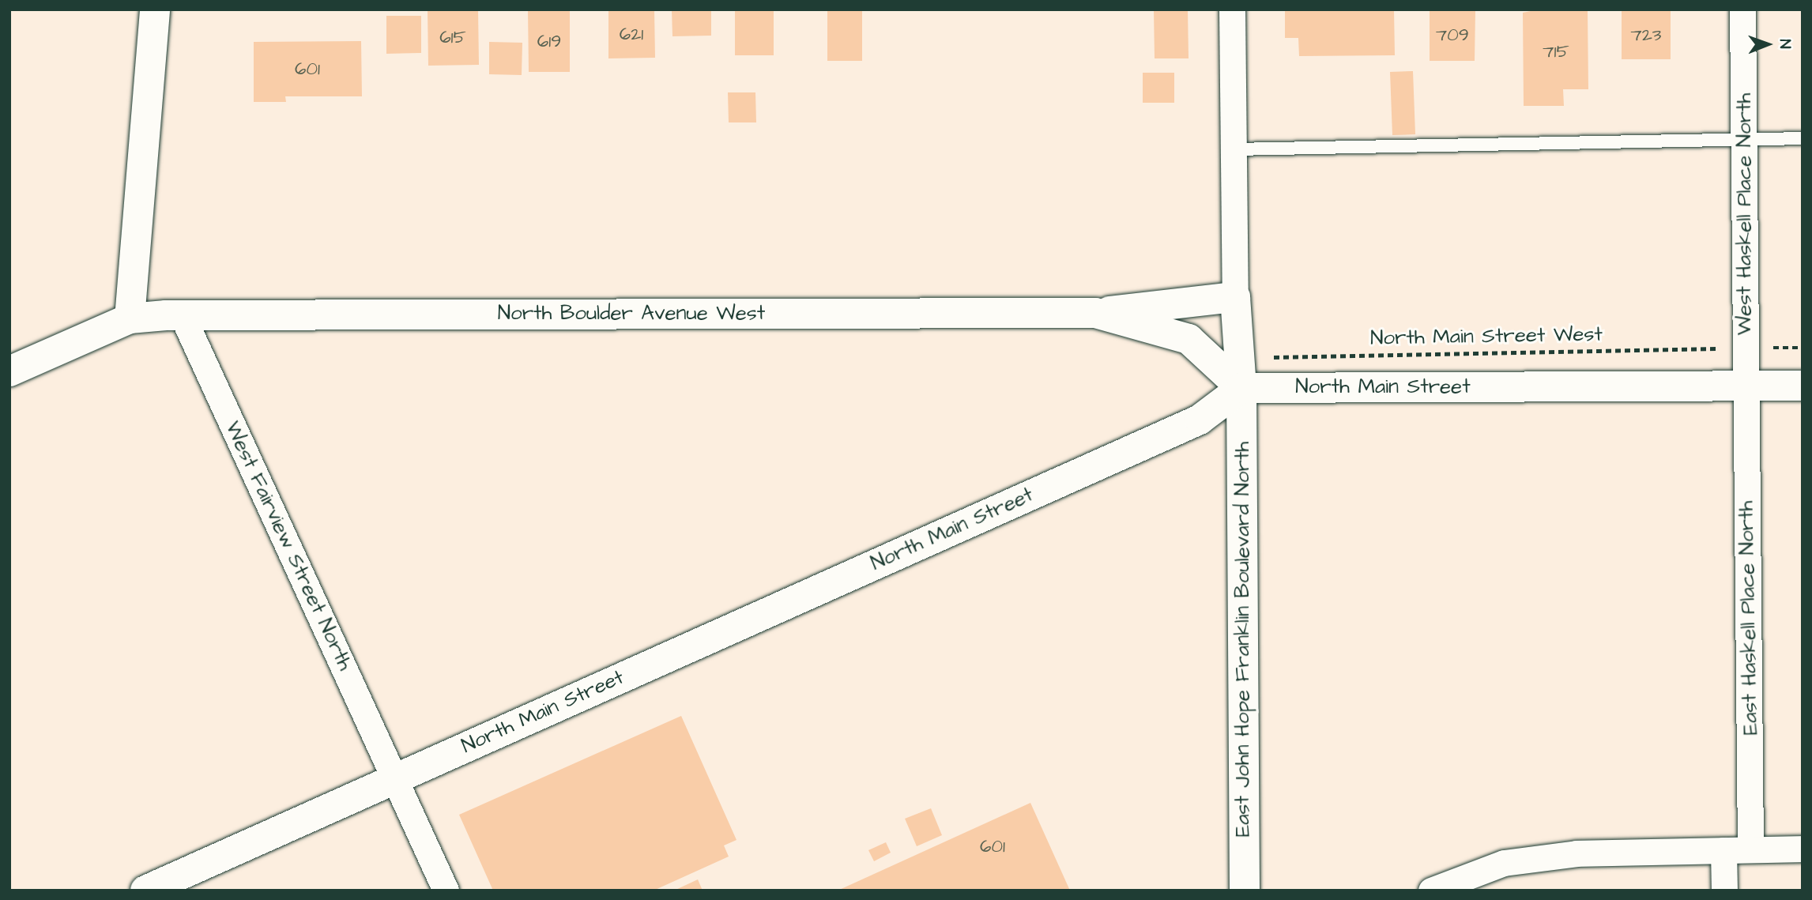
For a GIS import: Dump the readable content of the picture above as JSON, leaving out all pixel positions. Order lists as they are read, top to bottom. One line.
{"streets":{"street":["West Haskell Place North","North Boulder Avenue West","North Main Street","West Fairview Street North","East Haskell Place North","East John Hope Franklin Boulevard North"],"path":["North Main Street West"]},"crossings":[["West Haskell Place North","North Main Street West"],["West Haskell Place North","North Main Street"],["West Haskell Place North","East Haskell Place North"],["North Boulder Avenue West","North Main Street West"],["North Boulder Avenue West","North Main Street"],["North Boulder Avenue West","West Fairview Street North"],["North Boulder Avenue West","East John Hope Franklin Boulevard North"],["North Main Street West","North Main Street"],["North Main Street West","East John Hope Franklin Boulevard North"],["North Main Street","West Fairview Street North"],["North Main Street","East Haskell Place North"],["North Main Street","East John Hope Franklin Boulevard North"]],"house_numbers":["621","709","723","615","619","715","601","601"],"north":"right"}
